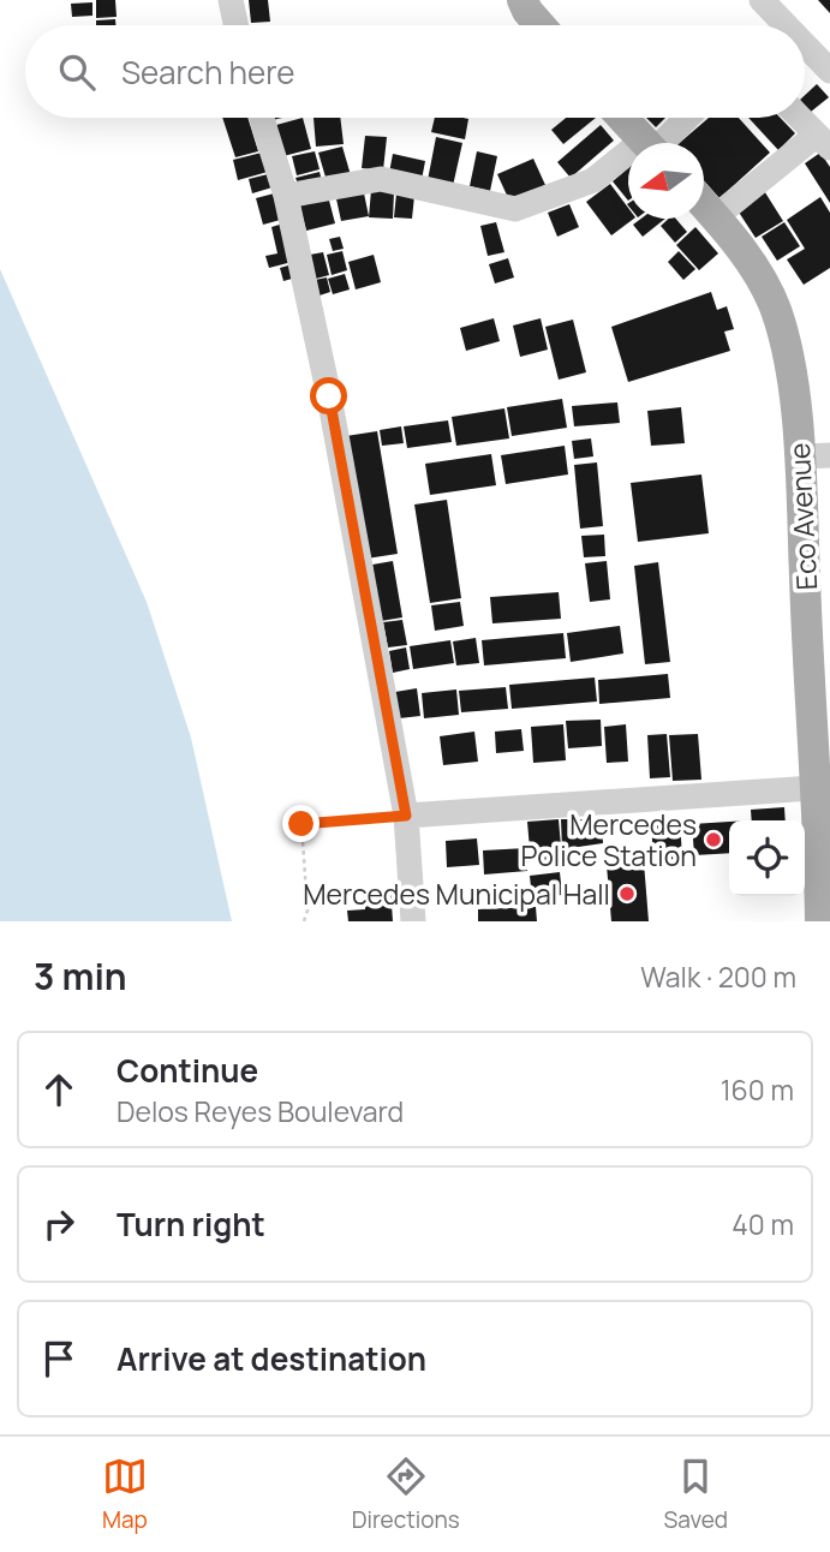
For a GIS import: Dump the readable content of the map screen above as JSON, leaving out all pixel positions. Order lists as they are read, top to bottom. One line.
{"streets":{"main road":["Eco Avenue"]},"places":["Mercedes Police Station","Mercedes Municipal Hall"],"north":"left","page":{"search":"Search here","heading":["3 min","Walk · 200 m"],"list":[["Continue","Delos Reyes Boulevard","160 m"],["Turn right","40 m"],"Arrive at destination"],"nav":["Map","Directions","Saved"]}}
